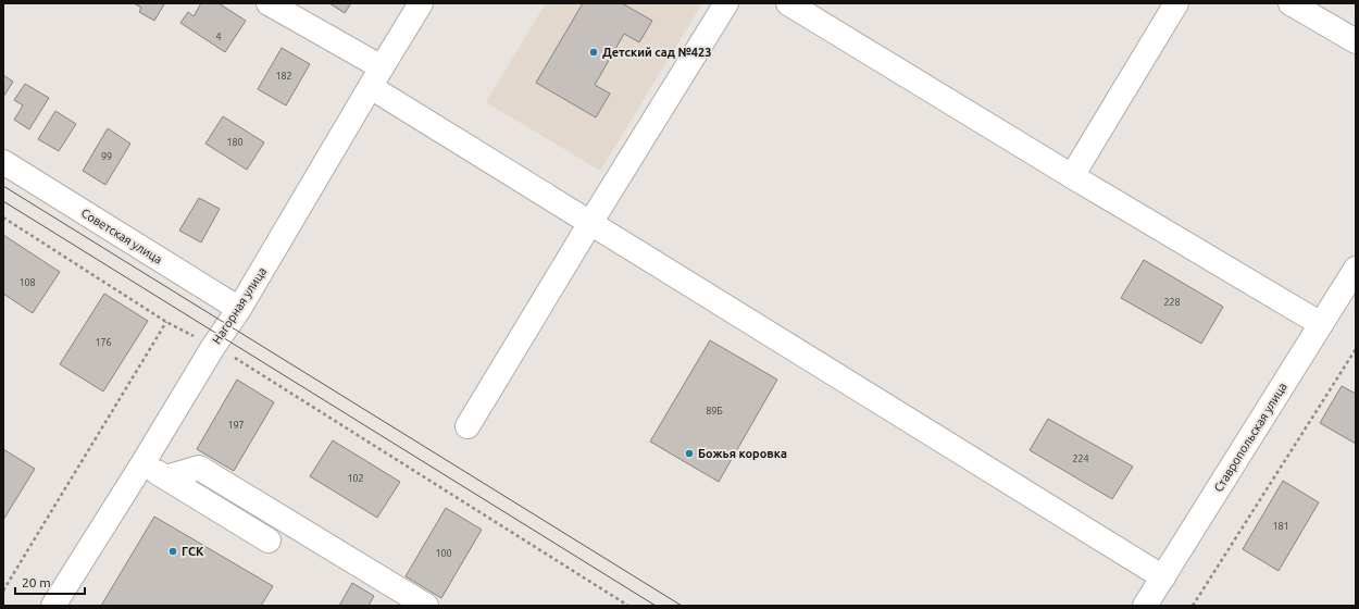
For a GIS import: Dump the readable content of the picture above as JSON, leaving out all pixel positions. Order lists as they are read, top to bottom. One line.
{"streets":{"street":["Советская улица","Нагорная улица","Ставропольская улица"]},"crossings":[["Советская улица","Нагорная улица"]],"places":["Детский сад №423","Божья коровка","ГСК"],"house_numbers":["4","182","180","99","108","228","176","89Б","197","224","102","181","100"],"scale_bar":"20 m"}
